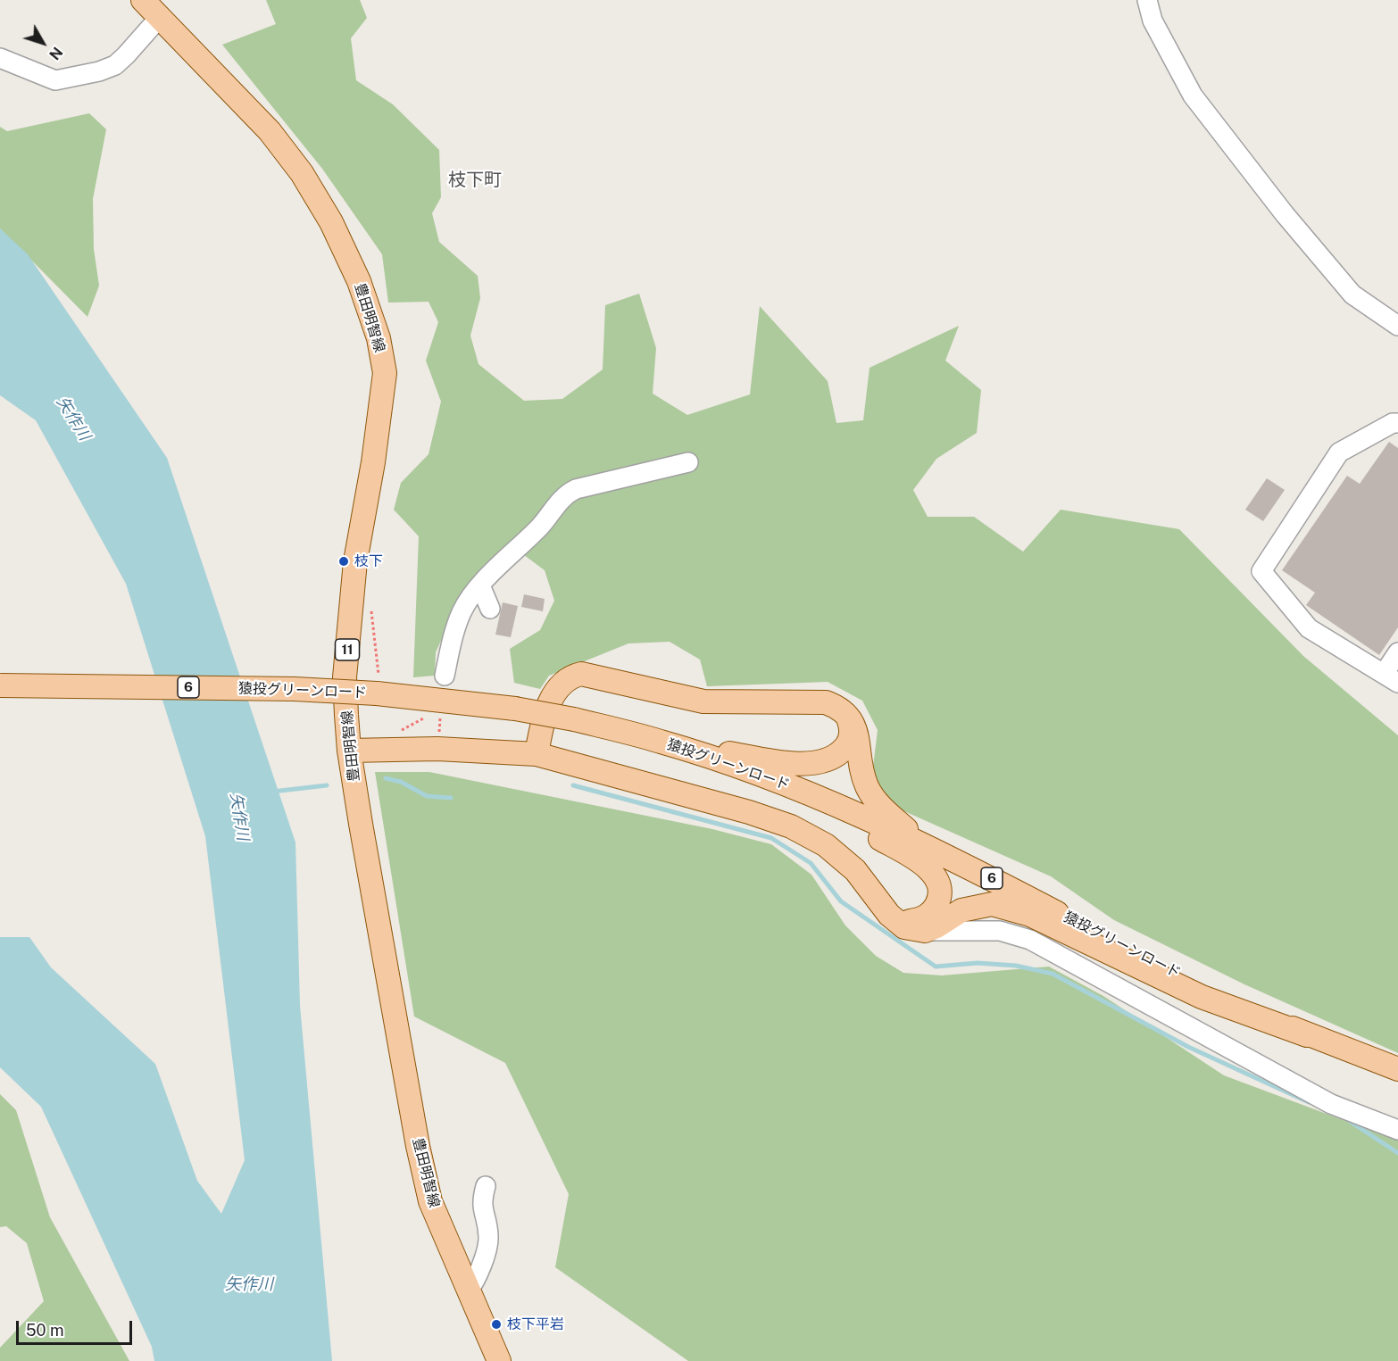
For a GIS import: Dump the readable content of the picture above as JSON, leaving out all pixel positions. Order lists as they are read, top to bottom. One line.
{"streets":{"main road":["豊田明智線","11","6","猿投グリーンロード"]},"districts":["枝下町"],"water":["矢作川"],"places":["枝下","枝下平岩"],"scale_bar":"50 m","north":"bottom right"}
